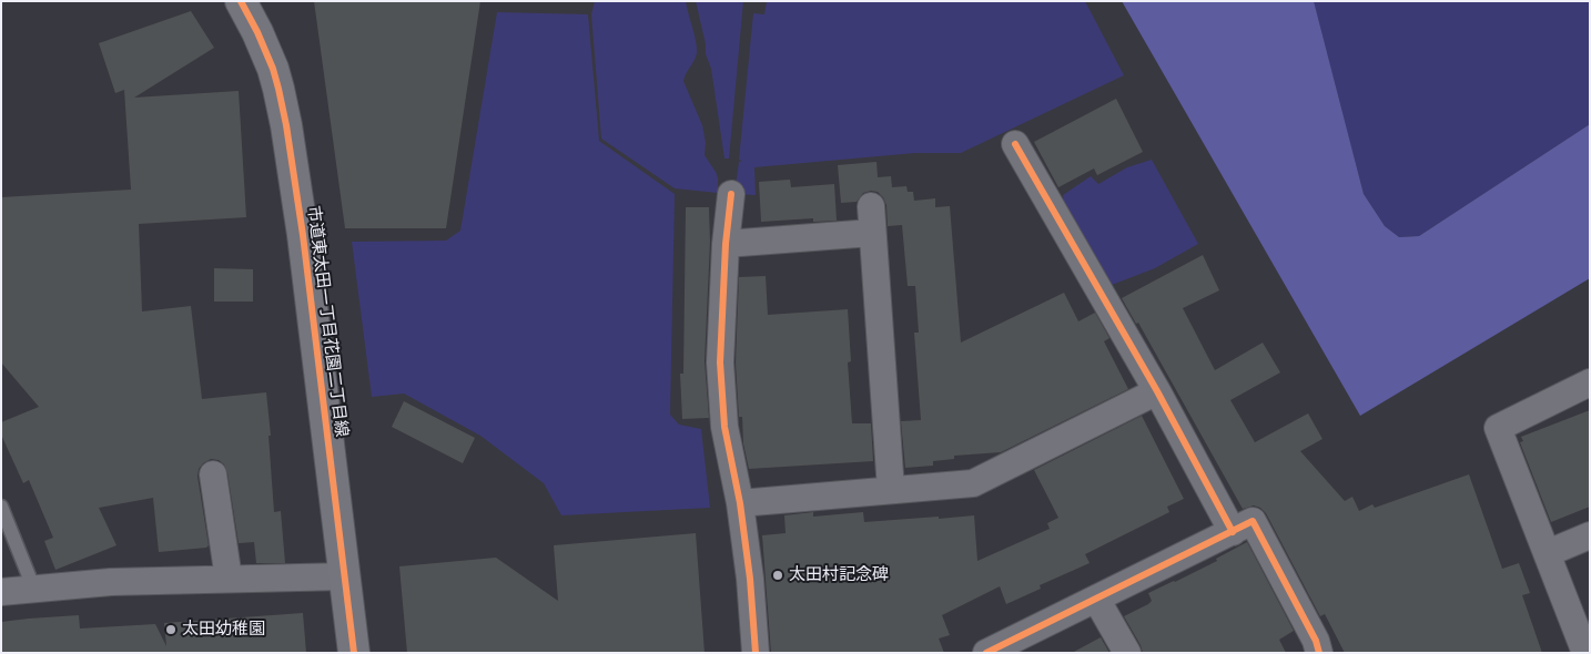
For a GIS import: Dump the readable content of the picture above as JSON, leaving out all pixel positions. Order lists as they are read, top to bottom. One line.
{"streets":{"street":["市道東太田一丁目花園二丁目線"]},"places":["太田村記念碑","太田幼稚園"]}
